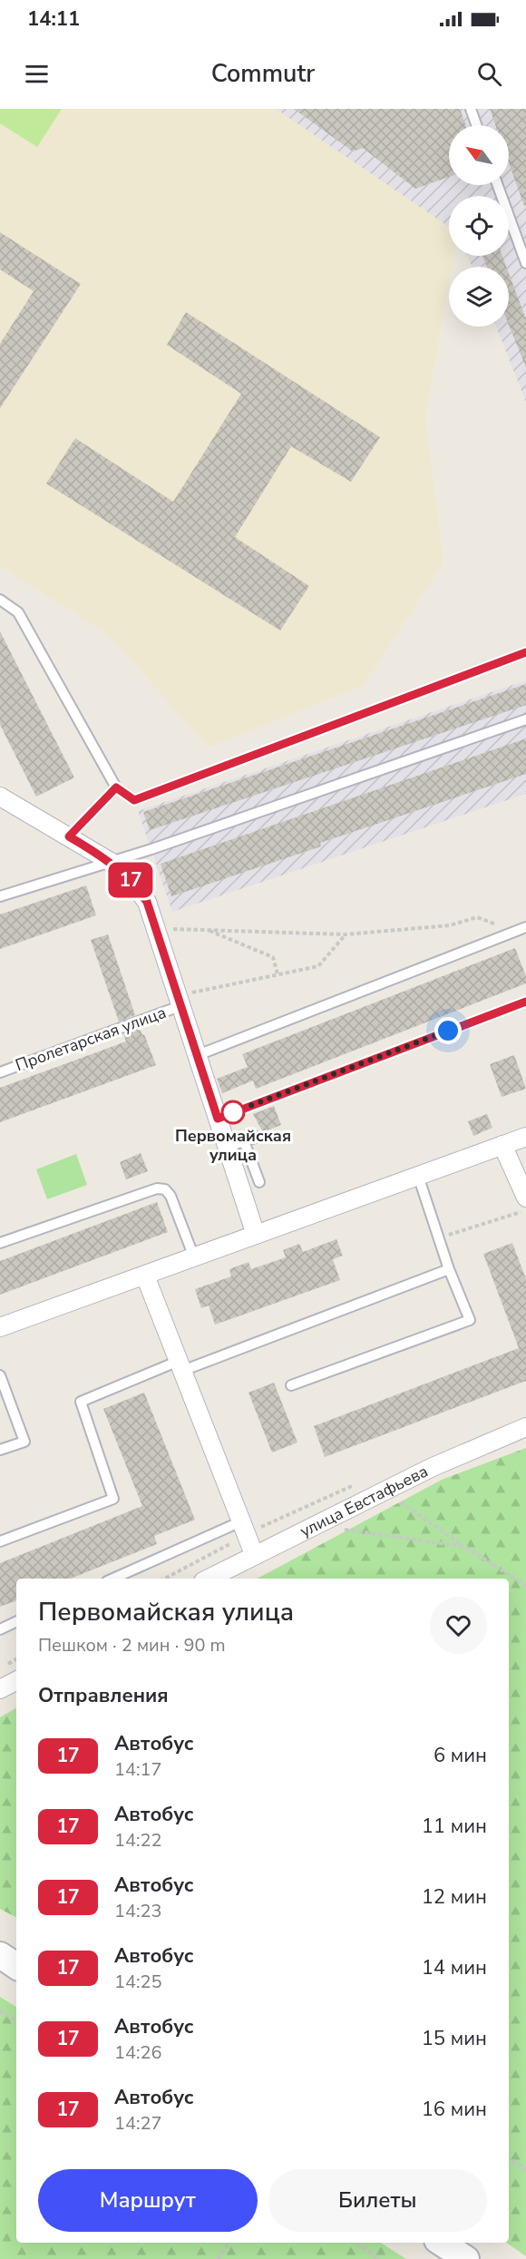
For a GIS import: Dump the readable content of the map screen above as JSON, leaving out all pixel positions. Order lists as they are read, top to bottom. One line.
{"streets":{"street":["улица Евстафьева"],"lane":["Пролетарская улица"]},"places":["Первомайская улица"],"lines":["bus line 17"],"north":"top left","page":{"status":"14:11","header":"Commutr","on_map":"17","heading":[["Первомайская улица","Пешком · 2 мин · 90 m"],"Отправления"],"list":[{"mark":"17","name":"Автобус","note":"14:17","value":"6 мин"},{"mark":"17","name":"Автобус","note":"14:22","value":"11 мин"},{"mark":"17","name":"Автобус","note":"14:23","value":"12 мин"},{"mark":"17","name":"Автобус","note":"14:25","value":"14 мин"},{"mark":"17","name":"Автобус","note":"14:26","value":"15 мин"},{"mark":"17","name":"Автобус","note":"14:27","value":"16 мин"}],"buttons":["Маршрут","Билеты"]}}
